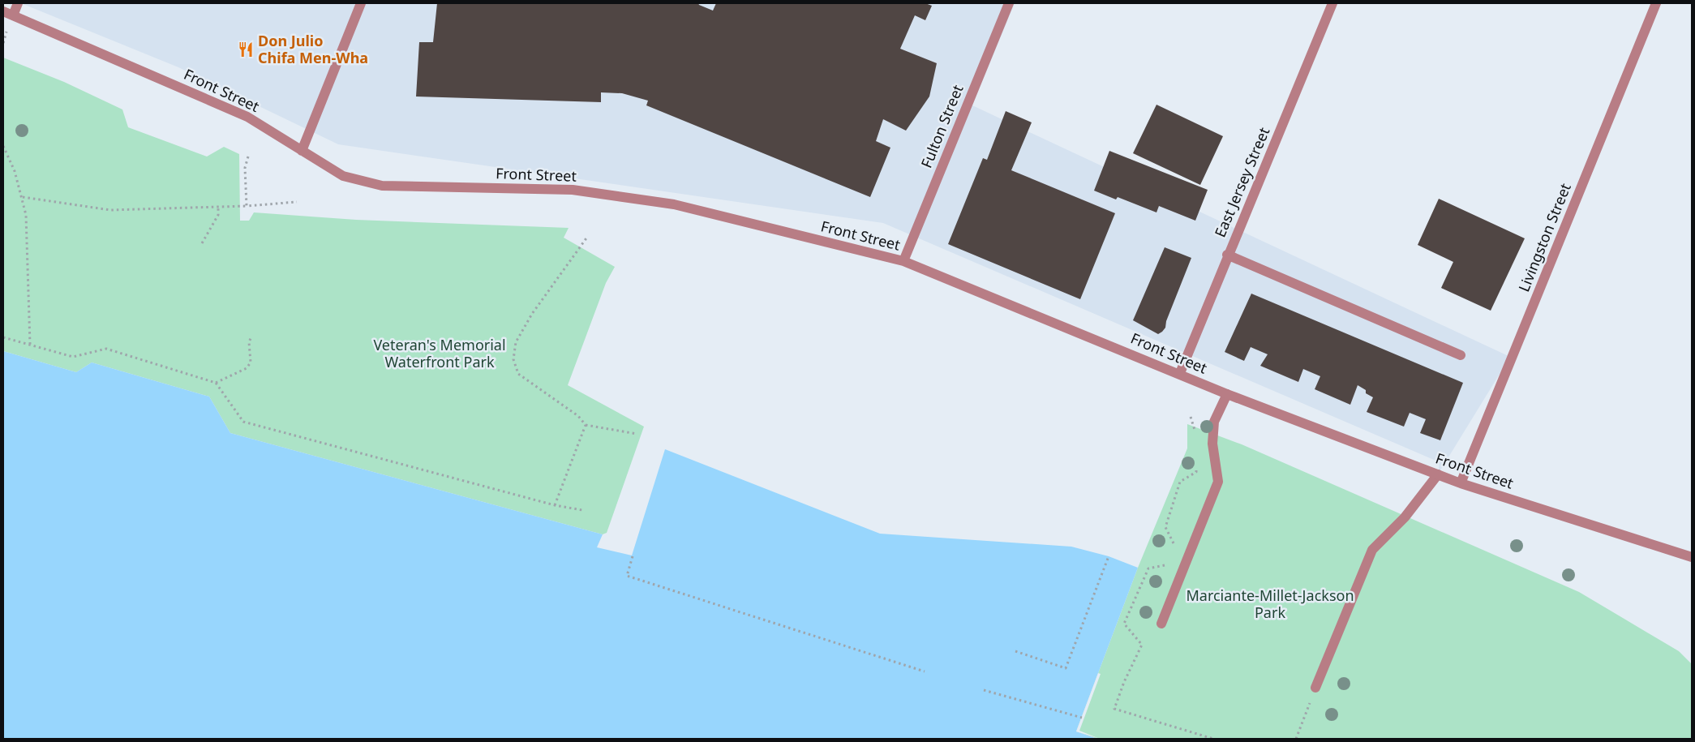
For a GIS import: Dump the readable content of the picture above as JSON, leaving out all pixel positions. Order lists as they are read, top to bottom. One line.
{"streets":{"street":["Front Street","Fulton Street","East Jersey Street","Livingston Street"]},"crossings":[["Front Street","Fulton Street"],["Front Street","East Jersey Street"],["Front Street","Livingston Street"]],"parks":["Veteran's Memorial Waterfront Park","Marciante-Millet-Jackson Park"],"places":{"restaurant":["Don Julio Chifa Men-Wha"]}}
